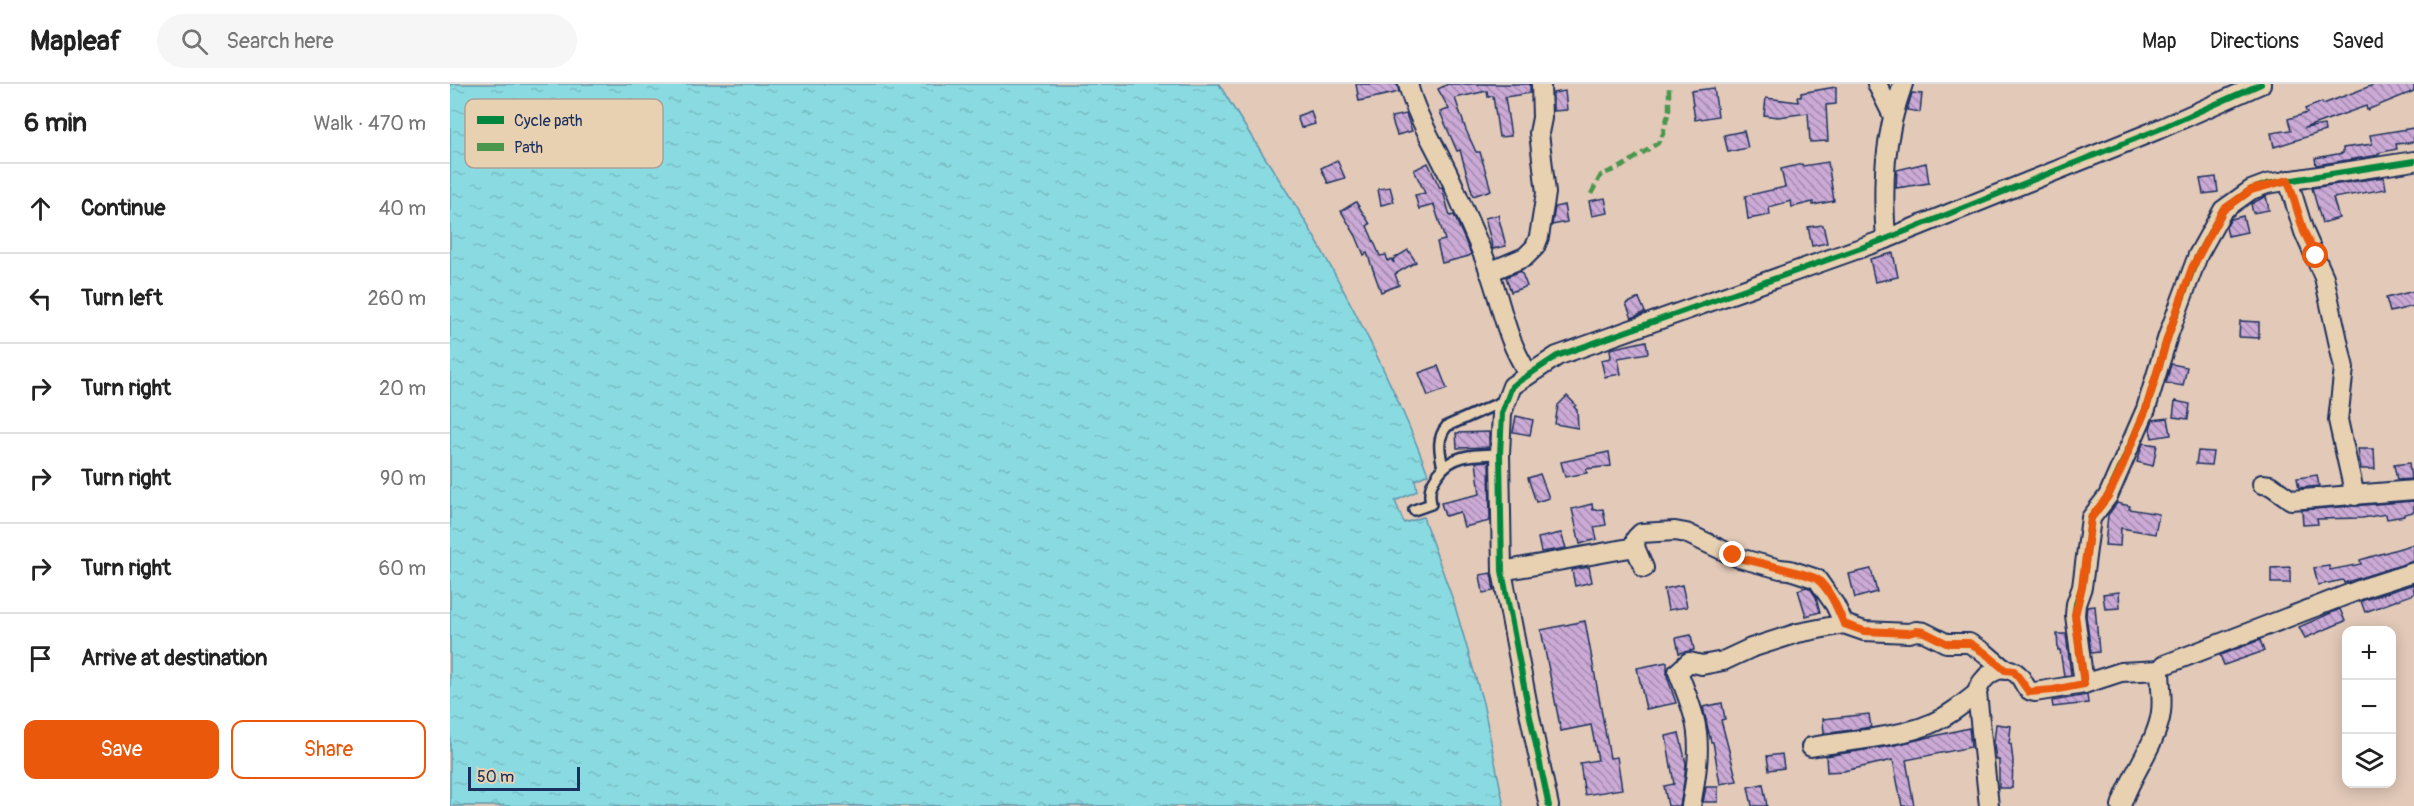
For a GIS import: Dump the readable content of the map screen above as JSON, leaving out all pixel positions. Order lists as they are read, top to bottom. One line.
{"legend":["Cycle path","Path"],"scale_bar":"50 m","page":{"header":"Mapleaf","search":"Search here","nav":["Map","Directions","Saved"],"heading":["6 min","Walk · 470 m"],"list":[["Continue","40 m"],["Turn left","260 m"],["Turn right","20 m"],["Turn right","90 m"],["Turn right","60 m"],"Arrive at destination"],"map_buttons":["+","−"],"buttons":["Save","Share"],"scale":"50 m"}}
